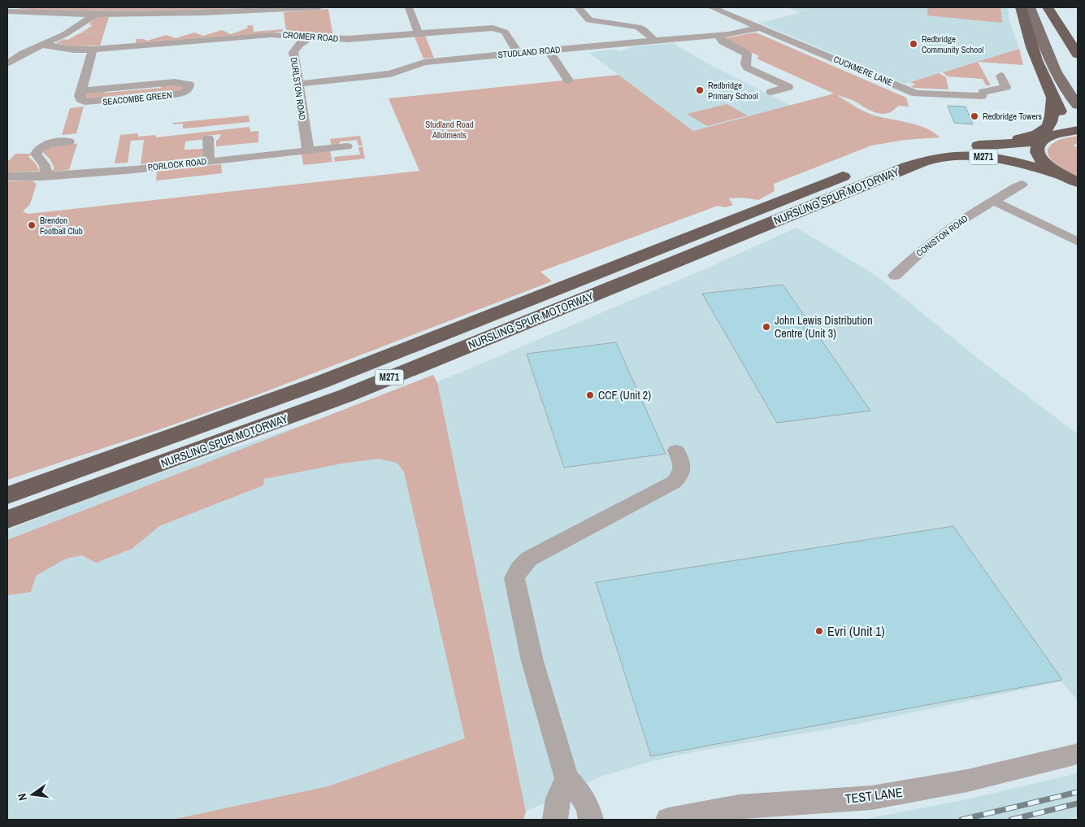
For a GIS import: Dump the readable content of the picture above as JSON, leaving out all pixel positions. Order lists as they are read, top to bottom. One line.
{"streets":{"highway":["M271","NURSLING SPUR MOTORWAY"],"street":["CROMER ROAD","STUDLAND ROAD","CUCKMERE LANE","DURLSTON ROAD","SEACOMBE GREEN","PORLOCK ROAD","CONISTON ROAD","TEST LANE"]},"crossings":[["CROMER ROAD","STUDLAND ROAD"],["CROMER ROAD","DURLSTON ROAD"],["STUDLAND ROAD","CUCKMERE LANE"],["STUDLAND ROAD","DURLSTON ROAD"],["DURLSTON ROAD","PORLOCK ROAD"],["M271","NURSLING SPUR MOTORWAY"]],"parks":["Studland Road Allotments"],"places":["Redbridge Community School","Redbridge Primary School","Redbridge Towers","Brendon Football Club","John Lewis Distribution Centre (Unit 3)","CCF (Unit 2)","Evri (Unit 1)"],"north":"left"}
